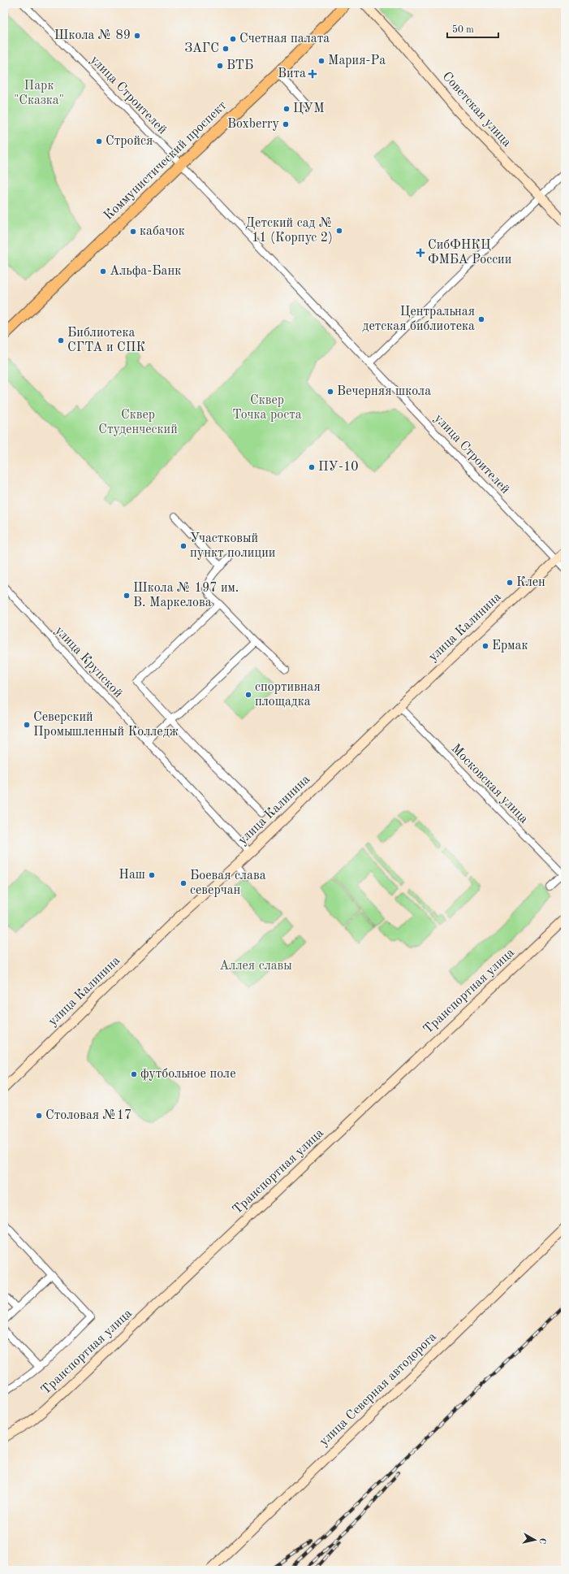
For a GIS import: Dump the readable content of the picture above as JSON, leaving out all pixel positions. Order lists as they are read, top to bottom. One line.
{"streets":{"main road":["Советская улица","Коммунистический проспект","улица Калинина","Транспортная улица","улица Северная автодорога"],"street":["улица Строителей","улица Крупской","Московская улица"]},"crossings":[["улица Строителей","Коммунистический проспект"],["улица Строителей","улица Калинина"],["улица Калинина","улица Крупской"],["улица Калинина","Московская улица"]],"parks":["Парк \"Сказка\"","Сквер Точка роста","Сквер Студенческий","Аллея славы"],"places":{"other":["Школа № 89","Счетная палата","ЗАГС","Мария-Ра","ВТБ","ЦУМ","Boxberry","Стройся","Детский сад № 11 (Корпус 2)","кабачок","Альфа-Банк","Центральная детская библиотека","Библиотека СГТА и СПК","Вечерняя школа","ПУ-10","Участковый пункт полиции","Клен","Школа № 197 им. В. Маркелова","Ермак","спортивная площадка","Северский Промышленный Колледж","Наш","Боевая слава северчан","футбольное поле","Столовая №17"],"health":["Вита","СибФНКЦ ФМБА России"]},"scale_bar":"50 m","north":"right"}
